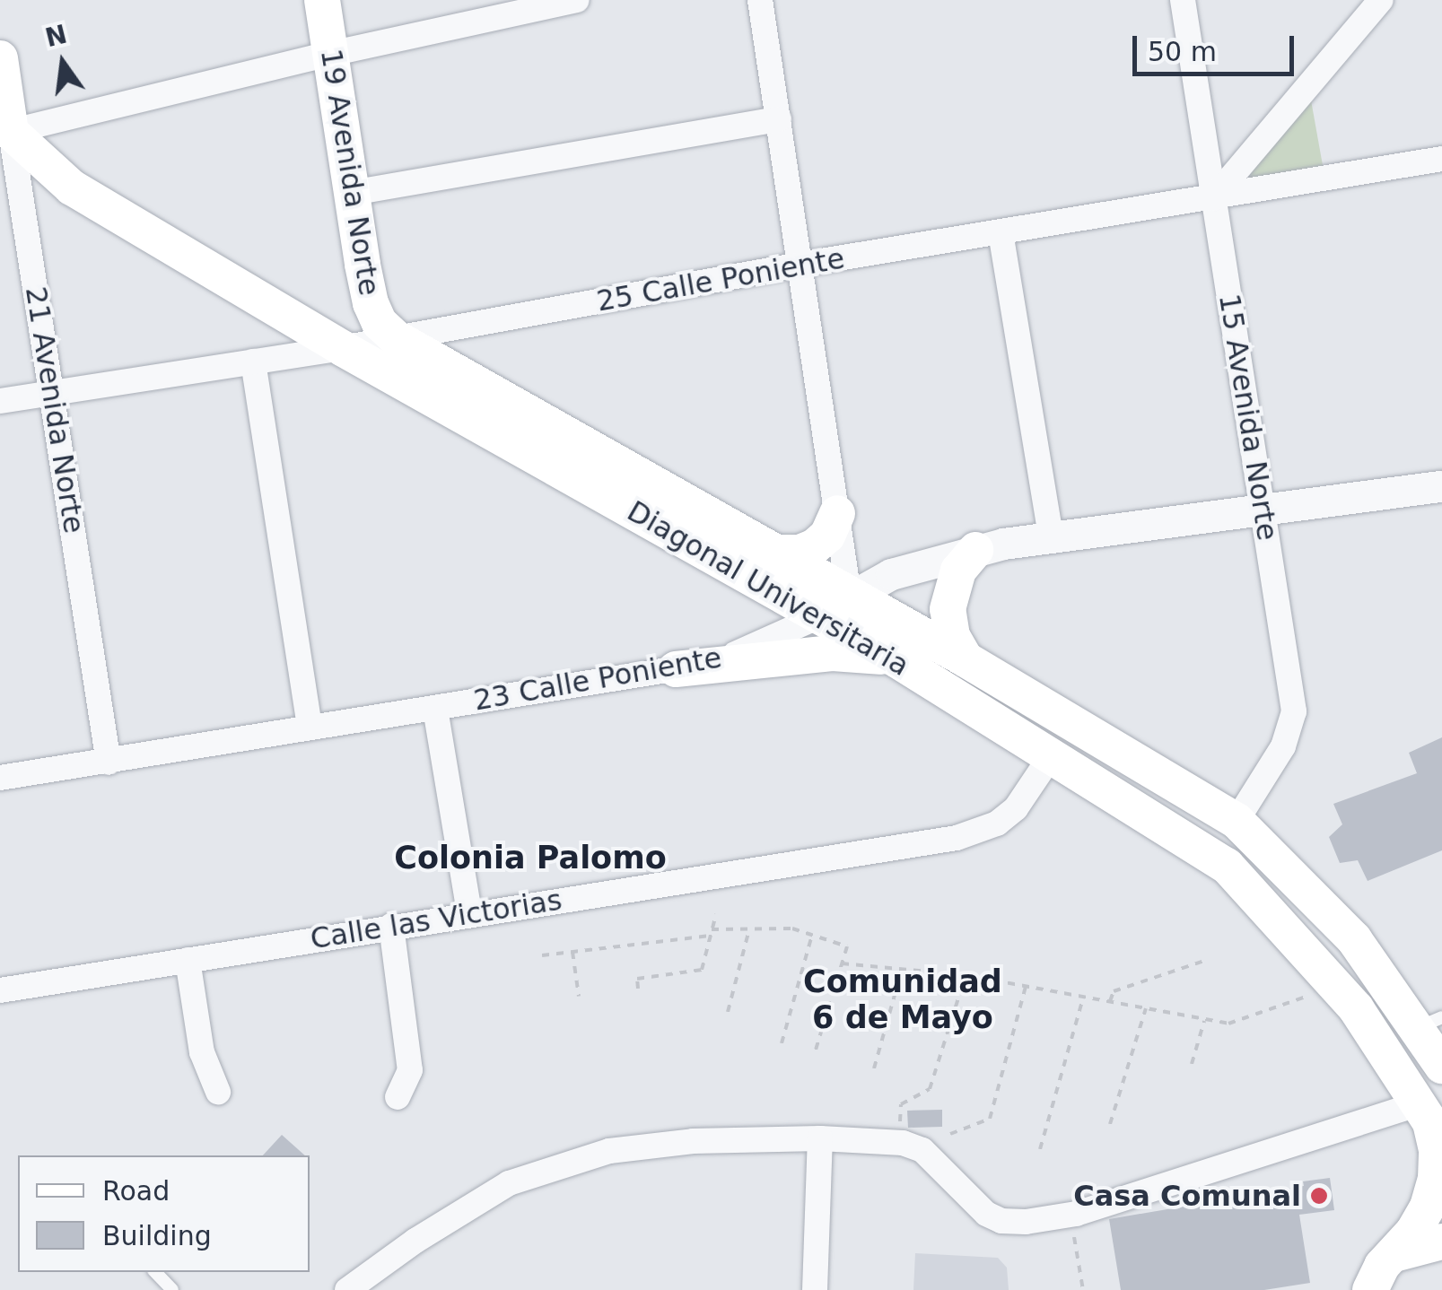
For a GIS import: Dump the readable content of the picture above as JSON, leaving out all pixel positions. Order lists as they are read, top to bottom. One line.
{"streets":{"main road":["19 Avenida Norte","21 Avenida Norte","Diagonal Universitaria"],"street":["25 Calle Poniente","15 Avenida Norte","23 Calle Poniente","Calle las Victorias"]},"crossings":[["19 Avenida Norte","25 Calle Poniente"],["19 Avenida Norte","Diagonal Universitaria"],["25 Calle Poniente","21 Avenida Norte"],["25 Calle Poniente","15 Avenida Norte"],["25 Calle Poniente","Diagonal Universitaria"],["21 Avenida Norte","Diagonal Universitaria"],["21 Avenida Norte","23 Calle Poniente"],["15 Avenida Norte","Diagonal Universitaria"],["15 Avenida Norte","23 Calle Poniente"],["Diagonal Universitaria","23 Calle Poniente"],["Diagonal Universitaria","Calle las Victorias"]],"districts":["Colonia Palomo","Comunidad 6 de Mayo"],"places":["Casa Comunal"],"legend":["Road","Building"],"scale_bar":"50 m","north":"top"}
